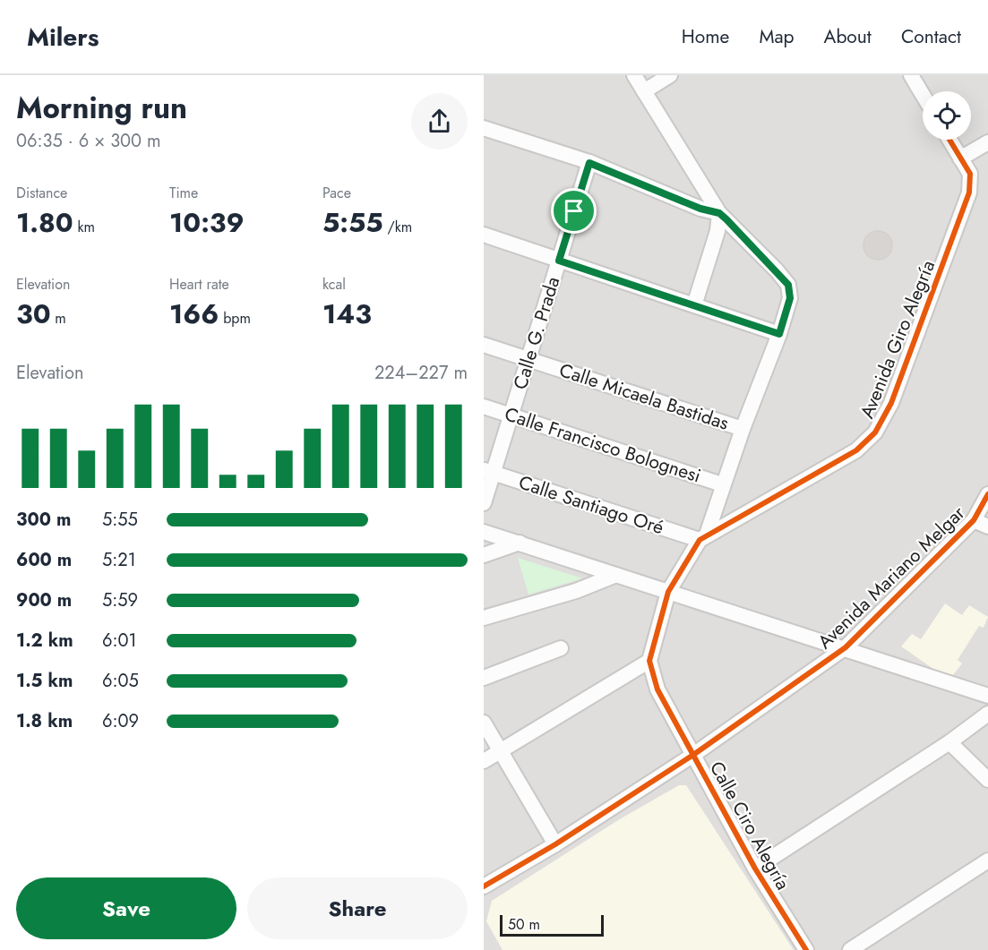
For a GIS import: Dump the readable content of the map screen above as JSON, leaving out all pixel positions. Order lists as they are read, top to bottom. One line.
{"streets":{"street":["Calle G. Prada","Avenida Giro Alegría","Calle Micaela Bastidas","Calle Francisco Bolognesi","Calle Santiago Oré","Avenida Mariano Melgar","Calle Ciro Alegría"]},"crossings":[["Calle G. Prada","Calle Micaela Bastidas"],["Calle G. Prada","Calle Francisco Bolognesi"],["Calle G. Prada","Calle Santiago Oré"],["Avenida Giro Alegría","Calle Santiago Oré"],["Avenida Mariano Melgar","Calle Ciro Alegría"]],"scale_bar":"50 m","page":{"header":"Milers","nav":["Home","Map","About","Contact"],"heading":["Morning run","06:35 · 6 × 300 m"],"stats":[["Distance","1.80 km"],["Time","10:39"],["Pace","5:55 /km"],["Elevation","30 m"],["Heart rate","166 bpm"],["kcal","143"]],"chart":["Elevation","224–227 m"],"list":[{"name":"300 m","note":"5:55"},{"name":"600 m","note":"5:21"},{"name":"900 m","note":"5:59"},{"name":"1.2 km","note":"6:01"},{"name":"1.5 km","note":"6:05"},{"name":"1.8 km","note":"6:09"}],"buttons":["Save","Share"],"scale":"50 m"}}
